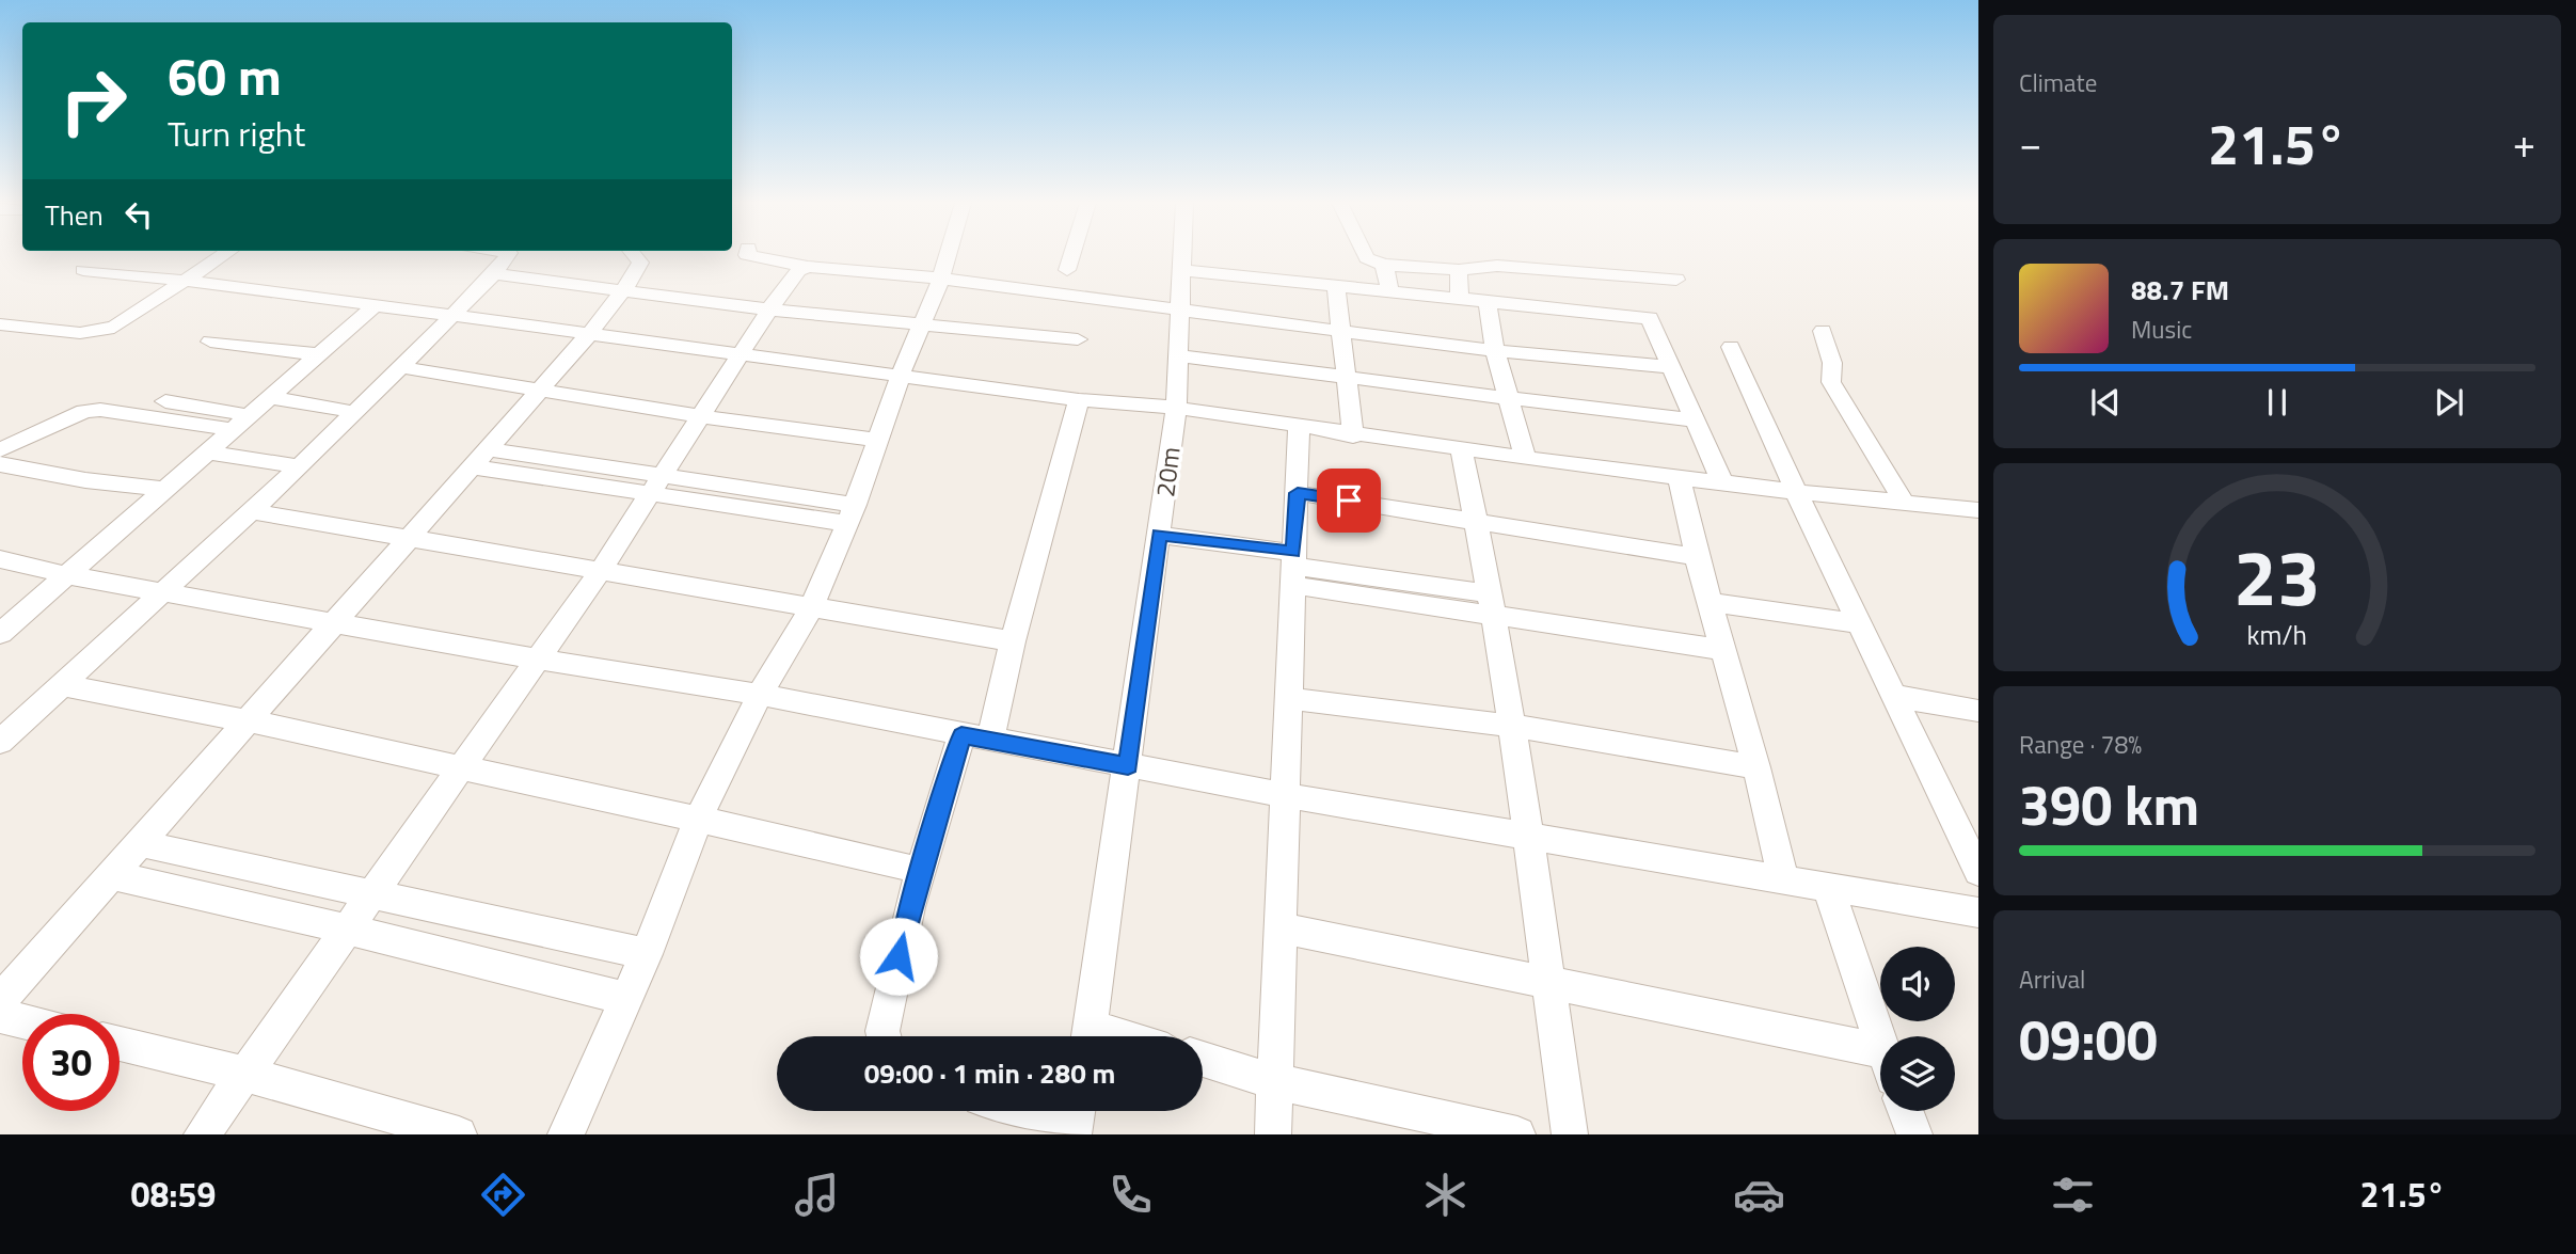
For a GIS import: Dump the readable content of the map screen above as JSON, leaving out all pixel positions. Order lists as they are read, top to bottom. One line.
{"streets":{"street":["20m"]},"page":{"tile":["Climate",["Range · 78%","390 km"],["Arrival","09:00"]],"turn":["60 m","Turn right"],"heat":["−","21.5°","+"],"then":"Then","song":["88.7 FM","Music"],"limit":"30","trip":"09:00 · 1 min · 280 m","tabs":["08:59","21.5°"],"gauge":["23","km/h"]}}
